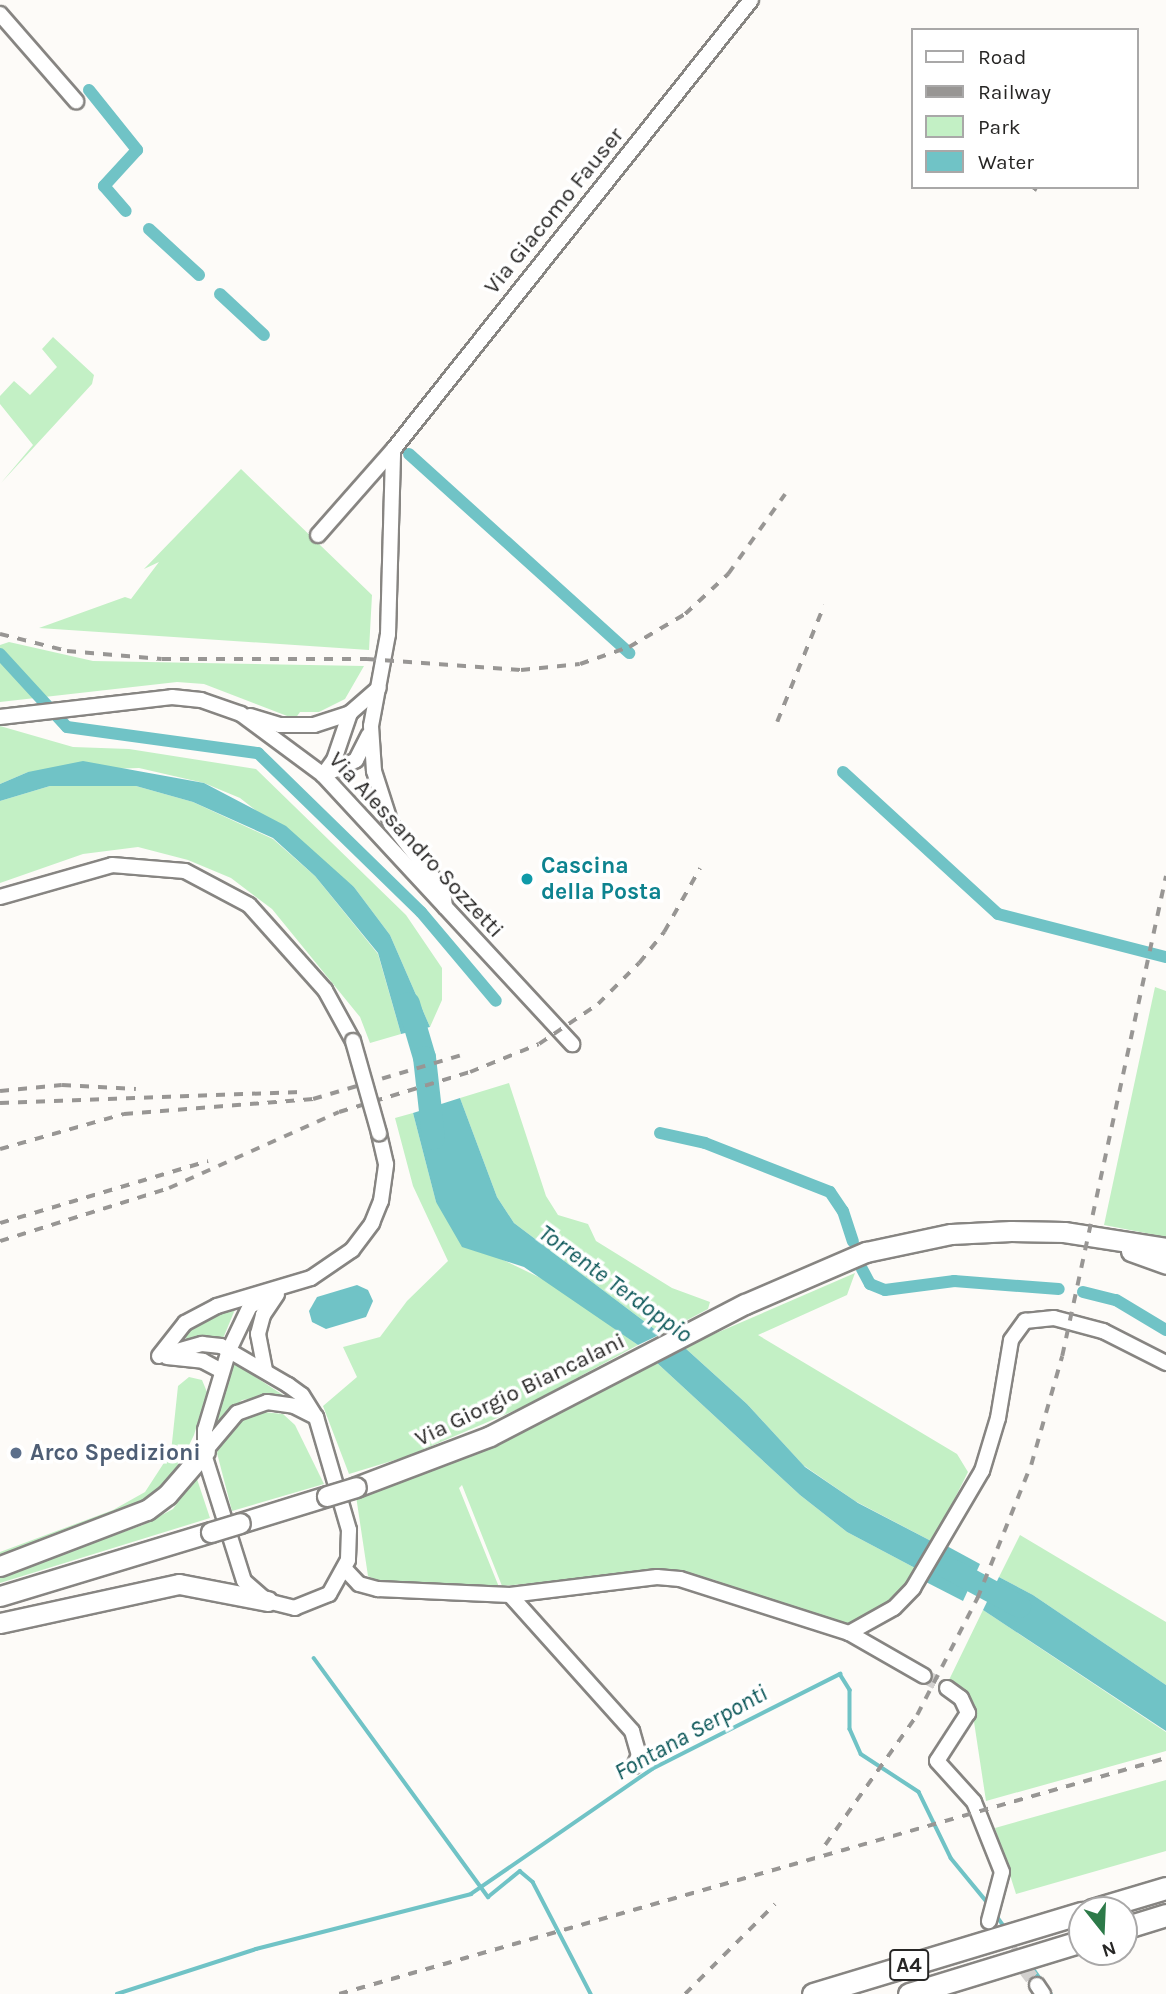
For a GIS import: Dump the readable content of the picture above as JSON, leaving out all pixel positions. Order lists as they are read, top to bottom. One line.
{"streets":{"highway":["A4"],"main road":["Via Giorgio Biancalani"],"street":["Via Giacomo Fauser","Via Alessandro Sozzetti"]},"water":["Torrente Terdoppio","Fontana Serponti"],"places":["Cascina della Posta","Arco Spedizioni"],"legend":["Road","Railway","Park","Water"],"north":"bottom"}
